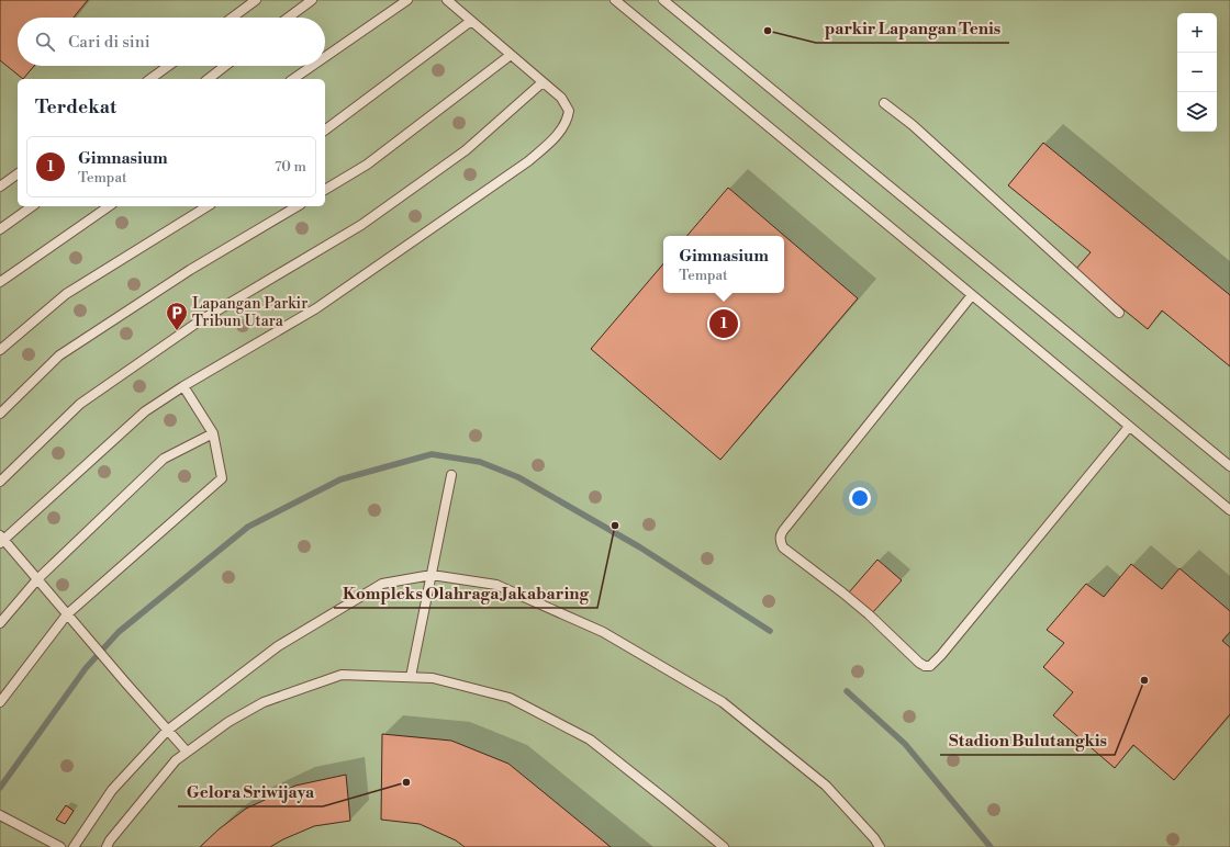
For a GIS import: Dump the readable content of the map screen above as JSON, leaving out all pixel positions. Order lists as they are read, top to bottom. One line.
{"places":{"other":["parkir Lapangan Tenis","Kompleks Olahraga Jakabaring","Stadion Bulutangkis","Gelora Sriwijaya"],"parking":["Lapangan Parkir Tribun Utara"]},"page":{"map_buttons":["+","−"],"search":"Cari di sini","heading":"Terdekat","list":[{"mark":"1","name":"Gimnasium","note":"Tempat","value":"70 m"}],"popup":["Gimnasium","Tempat"],"pins":"1"}}
